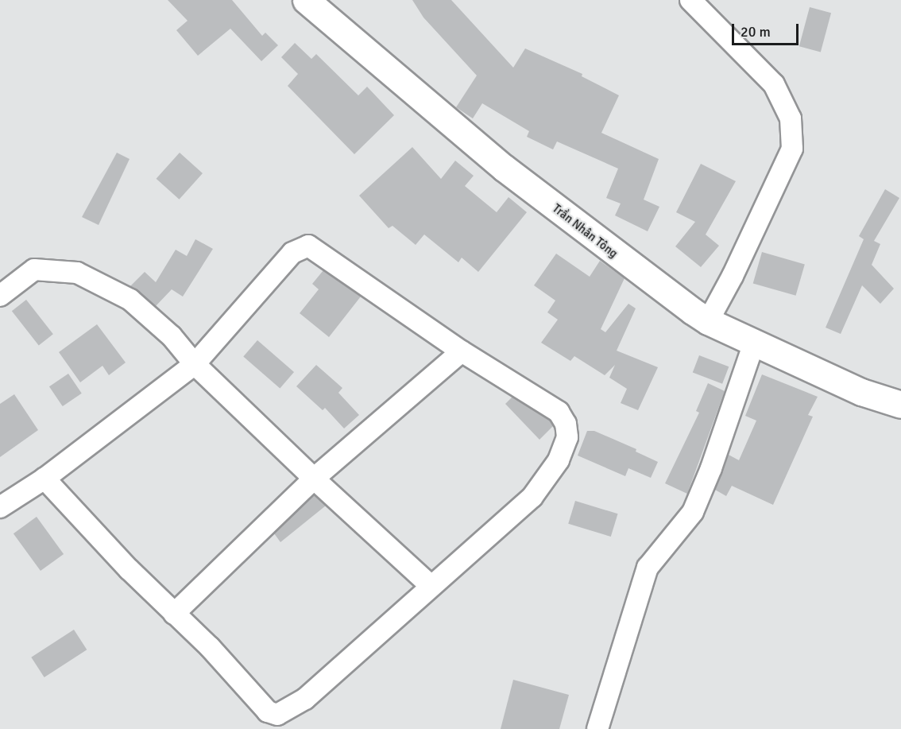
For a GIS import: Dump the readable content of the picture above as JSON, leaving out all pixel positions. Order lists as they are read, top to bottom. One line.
{"streets":{"street":["Trần Nhân Tông"]},"scale_bar":"20 m"}
